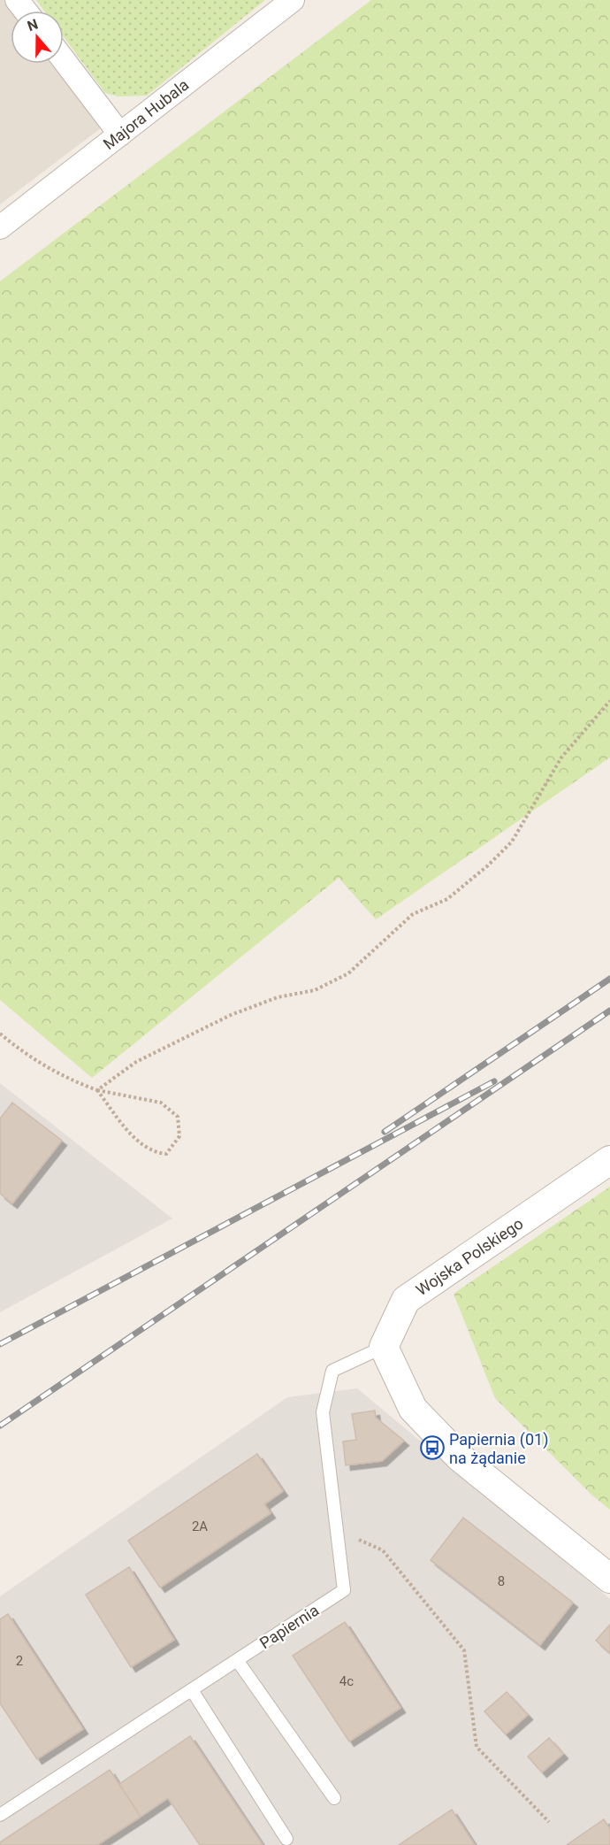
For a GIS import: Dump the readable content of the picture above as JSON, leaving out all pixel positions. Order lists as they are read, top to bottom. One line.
{"streets":{"street":["Majora Hubala","Wojska Polskiego"],"lane":["Papiernia"]},"crossings":[["Wojska Polskiego","Papiernia"]],"places":{"bus stop":["Papiernia (01) na żądanie"]},"house_numbers":["2A","8","2","4c"],"north":"top"}
